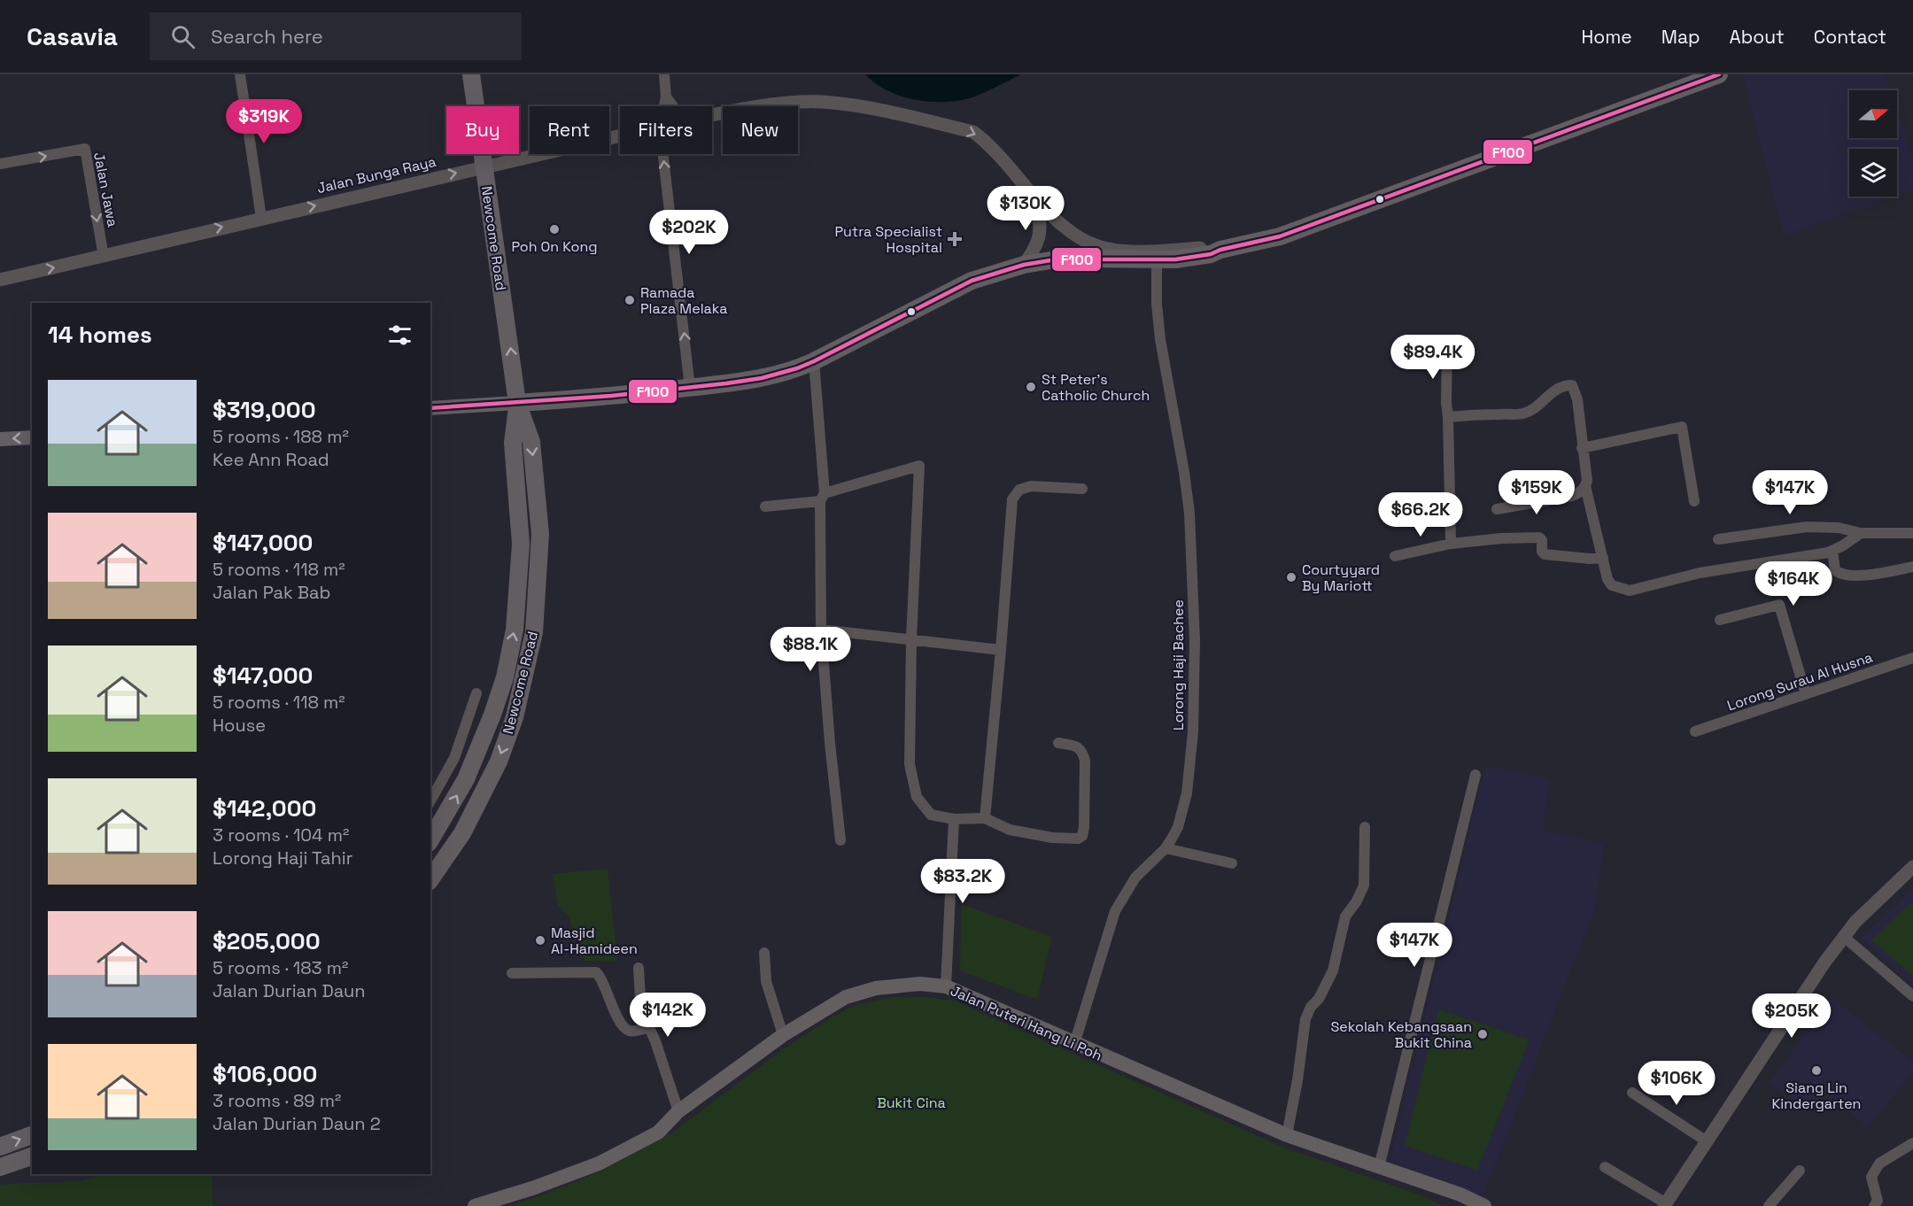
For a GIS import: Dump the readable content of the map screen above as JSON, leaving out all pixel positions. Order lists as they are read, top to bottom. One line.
{"streets":{"main road":["Newcome Road","Jalan Puteri Hang Li Poh"],"street":["Jalan Bunga Raya","Jalan Jawa","Lorong Haji Bachee","Lorong Surau Al Husna"]},"crossings":[["Jalan Bunga Raya","Jalan Jawa"],["Jalan Bunga Raya","Newcome Road"],["Jalan Bunga Raya","Lorong Haji Bachee"],["Lorong Haji Bachee","Jalan Puteri Hang Li Poh"]],"one_way":["Jalan Bunga Raya"],"parks":["Bukit Cina"],"places":{"other":["Poh On Kong","Ramada Plaza Melaka","St Peter's Catholic Church","Courtyyard By Mariott","Masjid Al-Hamideen","Sekolah Kebangsaan Bukit China","Siang Lin Kindergarten"],"health":["Putra Specialist Hospital"]},"lines":["transit line F100"],"north":"right","page":{"header":"Casavia","search":"Search here","nav":["Home","Map","About","Contact"],"price":["$319K","$130K","$202K","$89.4K","$159K","$147K","$66.2K","$164K","$88.1K","$83.2K","$147K","$142K","$205K","$106K"],"chip":["Buy","Rent","Filters","New"],"heading":"14 homes","list":[{"name":"$319,000","note":"5 rooms · 188 m² · Kee Ann Road"},{"name":"$147,000","note":"5 rooms · 118 m² · Jalan Pak Bab"},{"name":"$147,000","note":"5 rooms · 118 m² · House"},{"name":"$142,000","note":"3 rooms · 104 m² · Lorong Haji Tahir"},{"name":"$205,000","note":"5 rooms · 183 m² · Jalan Durian Daun"},{"name":"$106,000","note":"3 rooms · 89 m² · Jalan Durian Daun 2"}]}}
